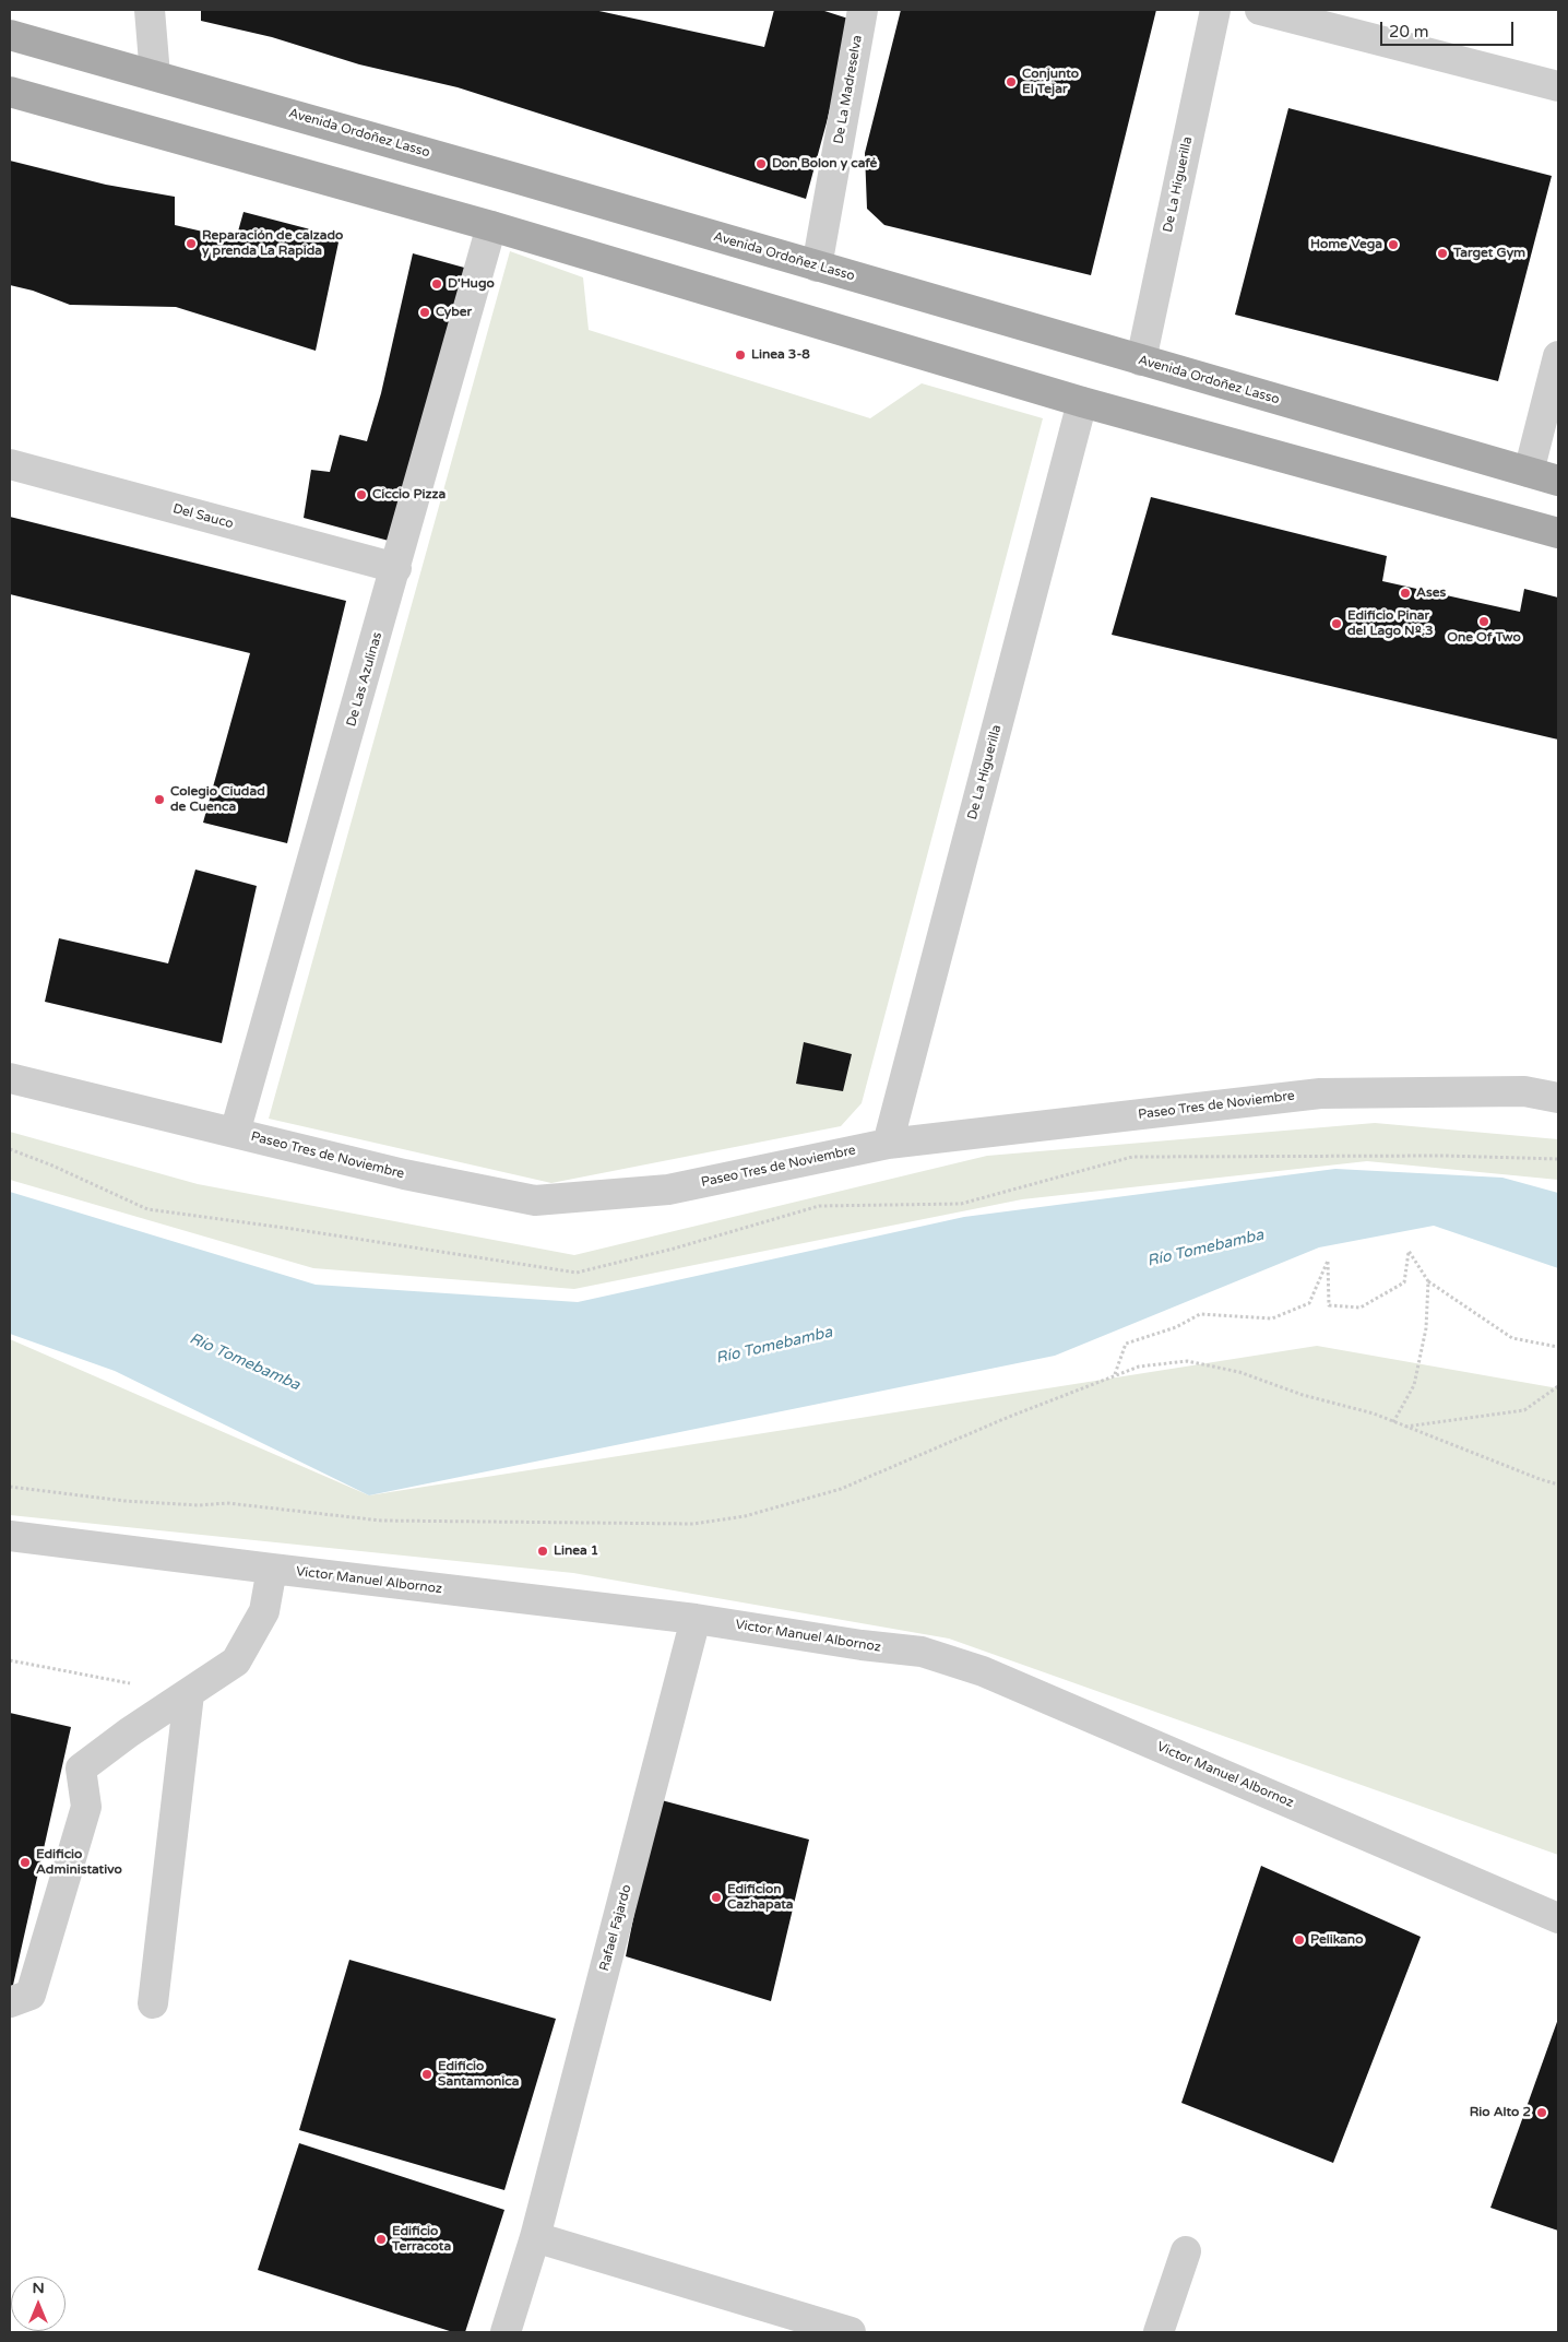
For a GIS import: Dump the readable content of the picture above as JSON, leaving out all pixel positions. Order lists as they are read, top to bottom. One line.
{"streets":{"main road":["Avenida Ordoñez Lasso"],"street":["De La Madreselva","De La Higuerilla","Del Sauco","De Las Azulinas","Paseo Tres de Noviembre","Victor Manuel Albornoz","Rafael Fajardo"]},"crossings":[["De La Madreselva","Avenida Ordoñez Lasso"],["Avenida Ordoñez Lasso","De La Higuerilla"],["De La Higuerilla","Paseo Tres de Noviembre"],["Del Sauco","De Las Azulinas"],["De Las Azulinas","Paseo Tres de Noviembre"],["Victor Manuel Albornoz","Rafael Fajardo"]],"water":["Río Tomebamba"],"places":["Conjunto El Tejar","Don Bolon y café","Reparación de calzado y prenda La Rapida","Home Vega","Target Gym","D'Hugo","Cyber","Linea 3-8","Ciccio Pizza","Ases","One Of Two","Edificio Pinar del Lago Nº.3","Colegio Ciudad de Cuenca","Linea 1","Edificio Administativo","Edificion Cazhapata","Pelikano","Edificio Santamonica","Rio Alto 2","Edificio Terracota"],"scale_bar":"20 m","north":"top"}
